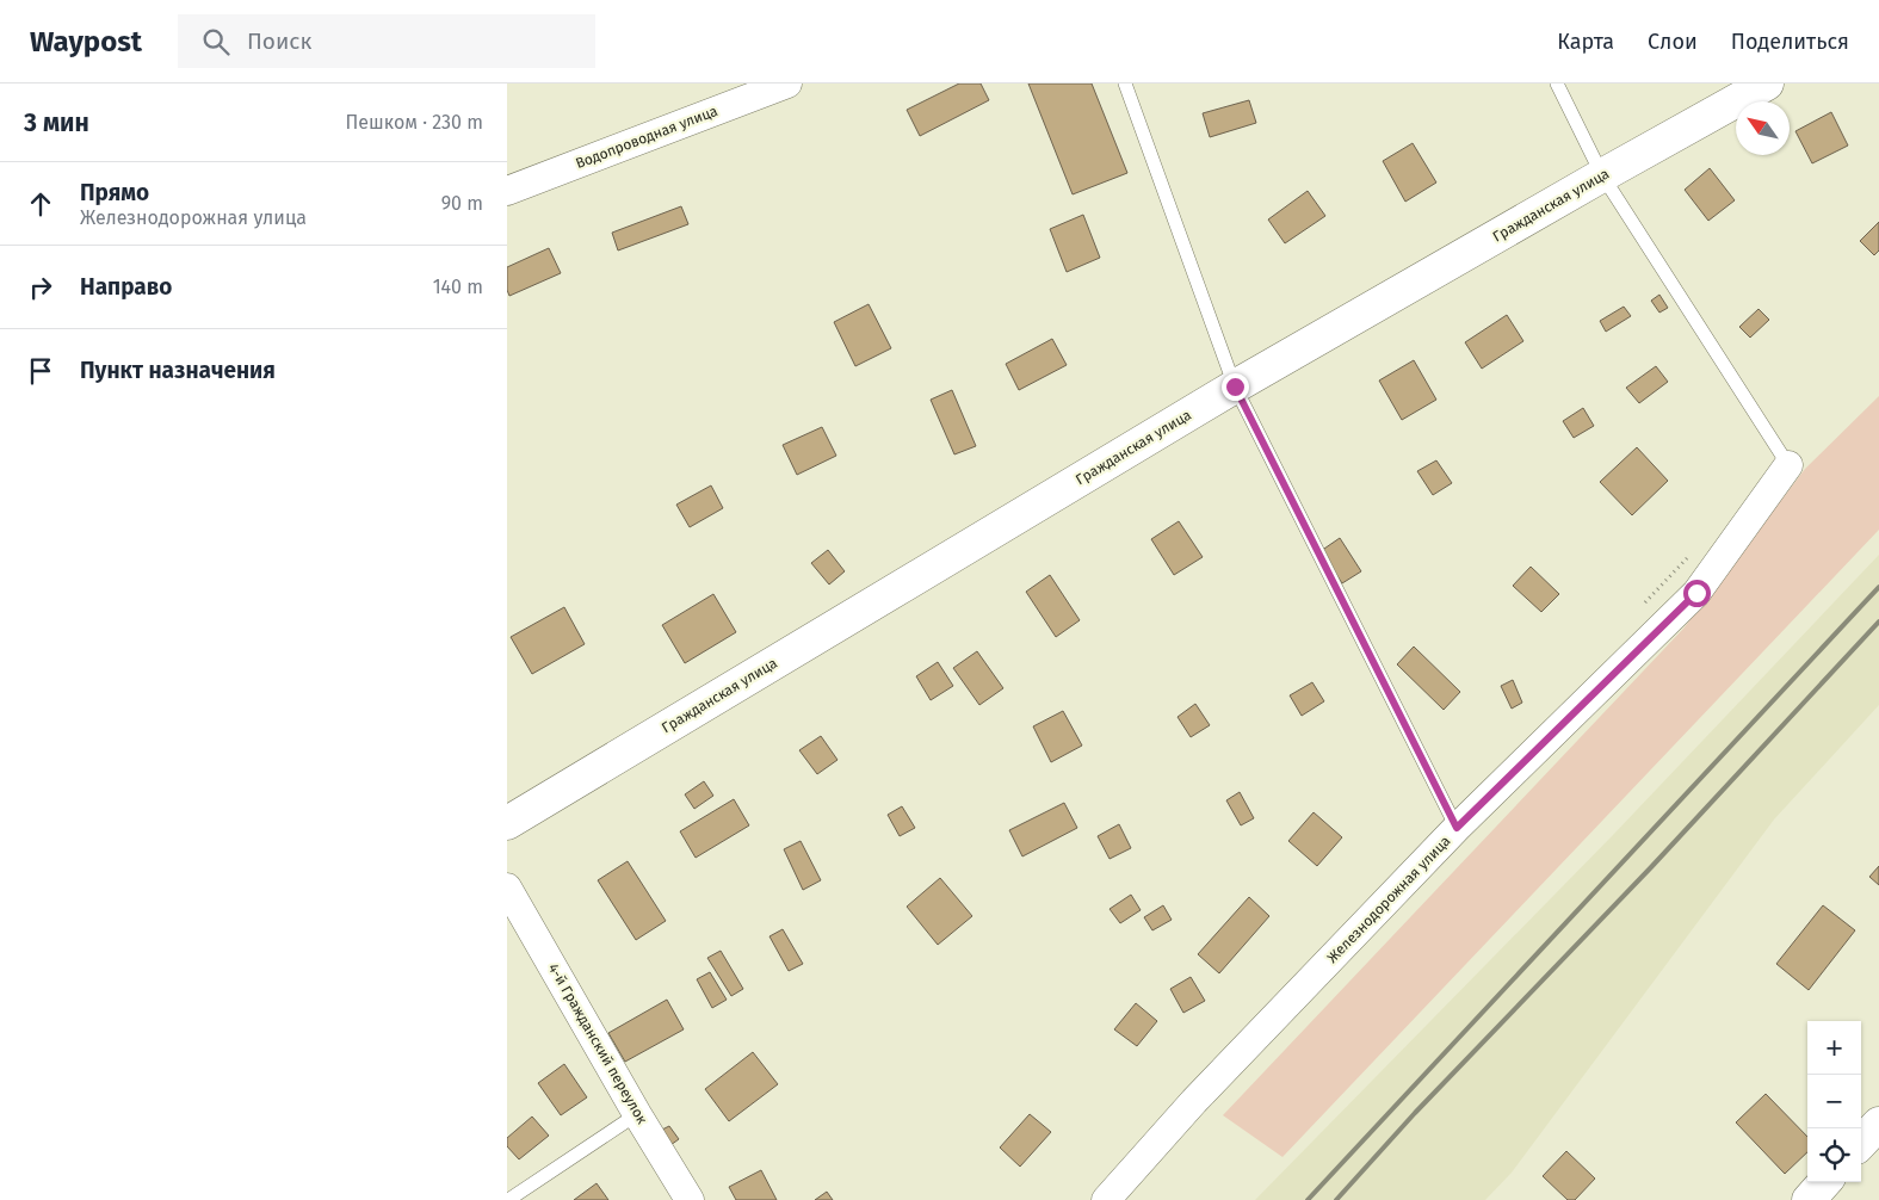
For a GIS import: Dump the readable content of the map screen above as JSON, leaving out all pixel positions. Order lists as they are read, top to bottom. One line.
{"streets":{"street":["Водопроводная улица","Гражданская улица","Железнодорожная улица","4-й Гражданский переулок"]},"north":"top left","page":{"header":"Waypost","search":"Поиск","nav":["Карта","Слои","Поделиться"],"heading":["3 мин","Пешком · 230 m"],"list":[["Прямо","Железнодорожная улица","90 m"],["Направо","140 m"],"Пункт назначения"],"map_buttons":["+","−"]}}
